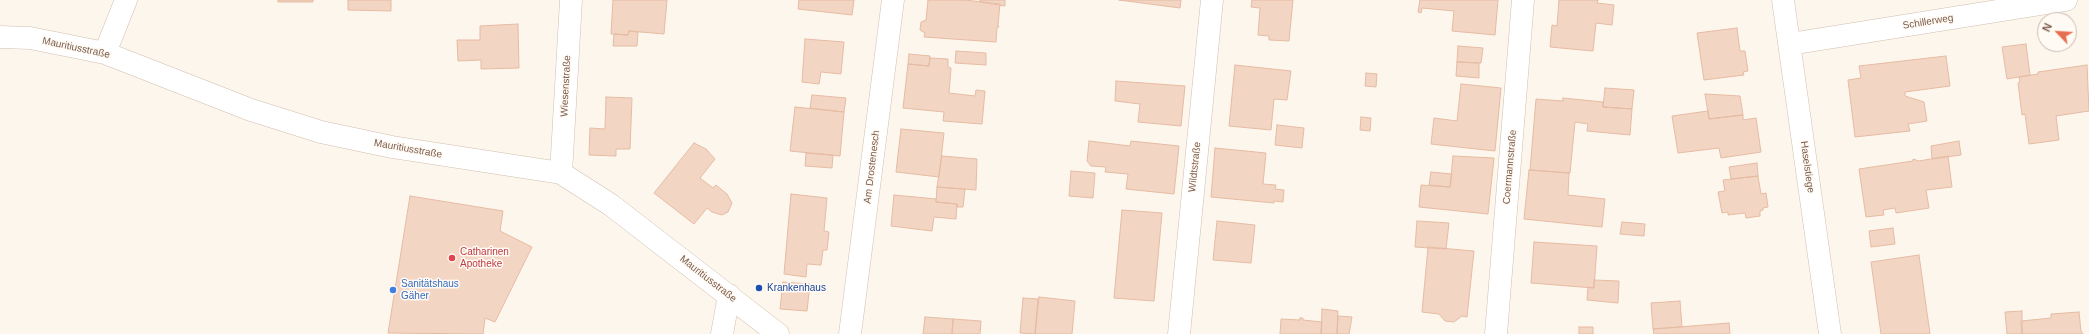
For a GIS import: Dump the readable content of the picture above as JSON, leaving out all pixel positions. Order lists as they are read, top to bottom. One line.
{"streets":{"street":["Schillerweg","Mauritiusstraße","Wiesenstraße","Am Drostenesch","Wildtstraße","Coermannstraße","Haselstiege"]},"crossings":[["Schillerweg","Haselstiege"],["Mauritiusstraße","Wiesenstraße"]],"places":["Catharinen Apotheke","Krankenhaus","Sanitätshaus Gäher"],"north":"top left"}
